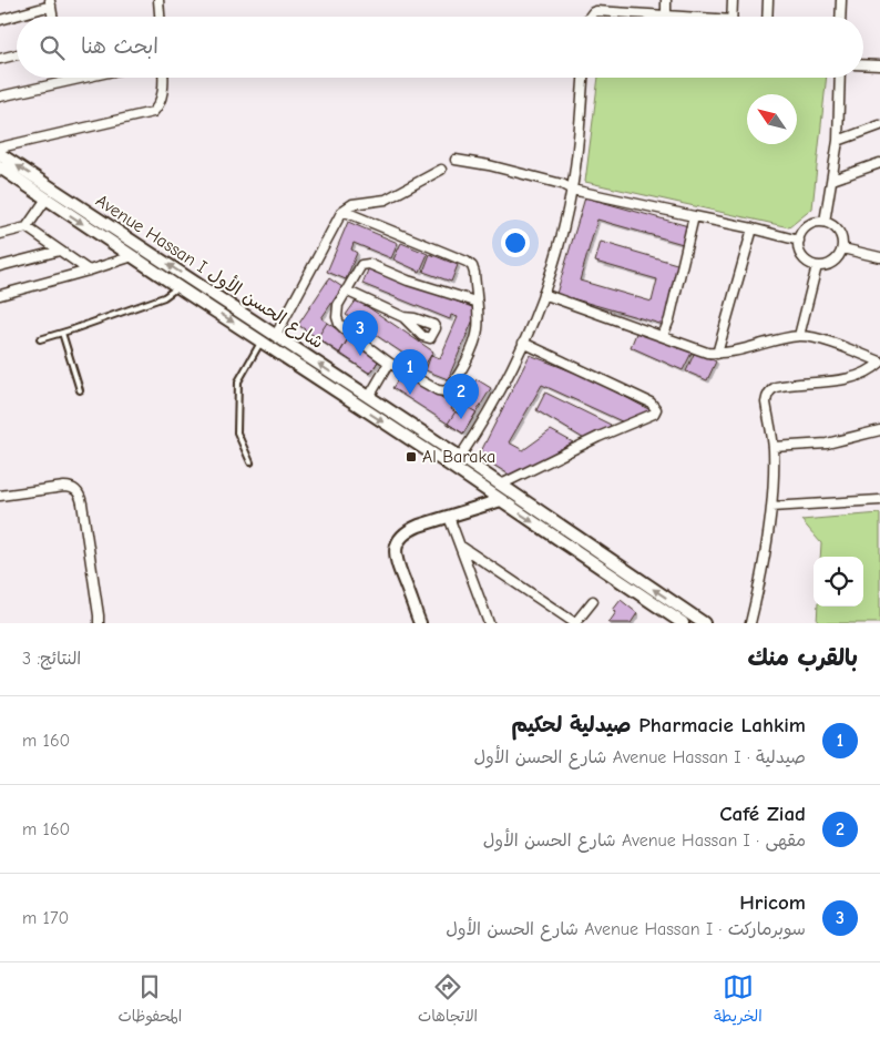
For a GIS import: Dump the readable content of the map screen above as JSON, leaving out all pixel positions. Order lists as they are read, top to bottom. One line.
{"streets":{"main road":["Avenue Hassan I شارع الحسن الأول"]},"places":{"transit":["Al Baraka"]},"north":"top left","page":{"search":"ابحث هنا","pins":["3","1","2"],"heading":["بالقرب منك","النتائج: 3"],"list":[{"mark":"1","name":"Pharmacie Lahkim صيدلية لحكيم","note":"صيدلية · Avenue Hassan I شارع الحسن الأول","value":"160 m"},{"mark":"2","name":"Café Ziad","note":"مقهى · Avenue Hassan I شارع الحسن الأول","value":"160 m"},{"mark":"3","name":"Hricom","note":"سوبرماركت · Avenue Hassan I شارع الحسن الأول","value":"170 m"}],"nav":["الخريطة","الاتجاهات","المحفوظات"]}}
